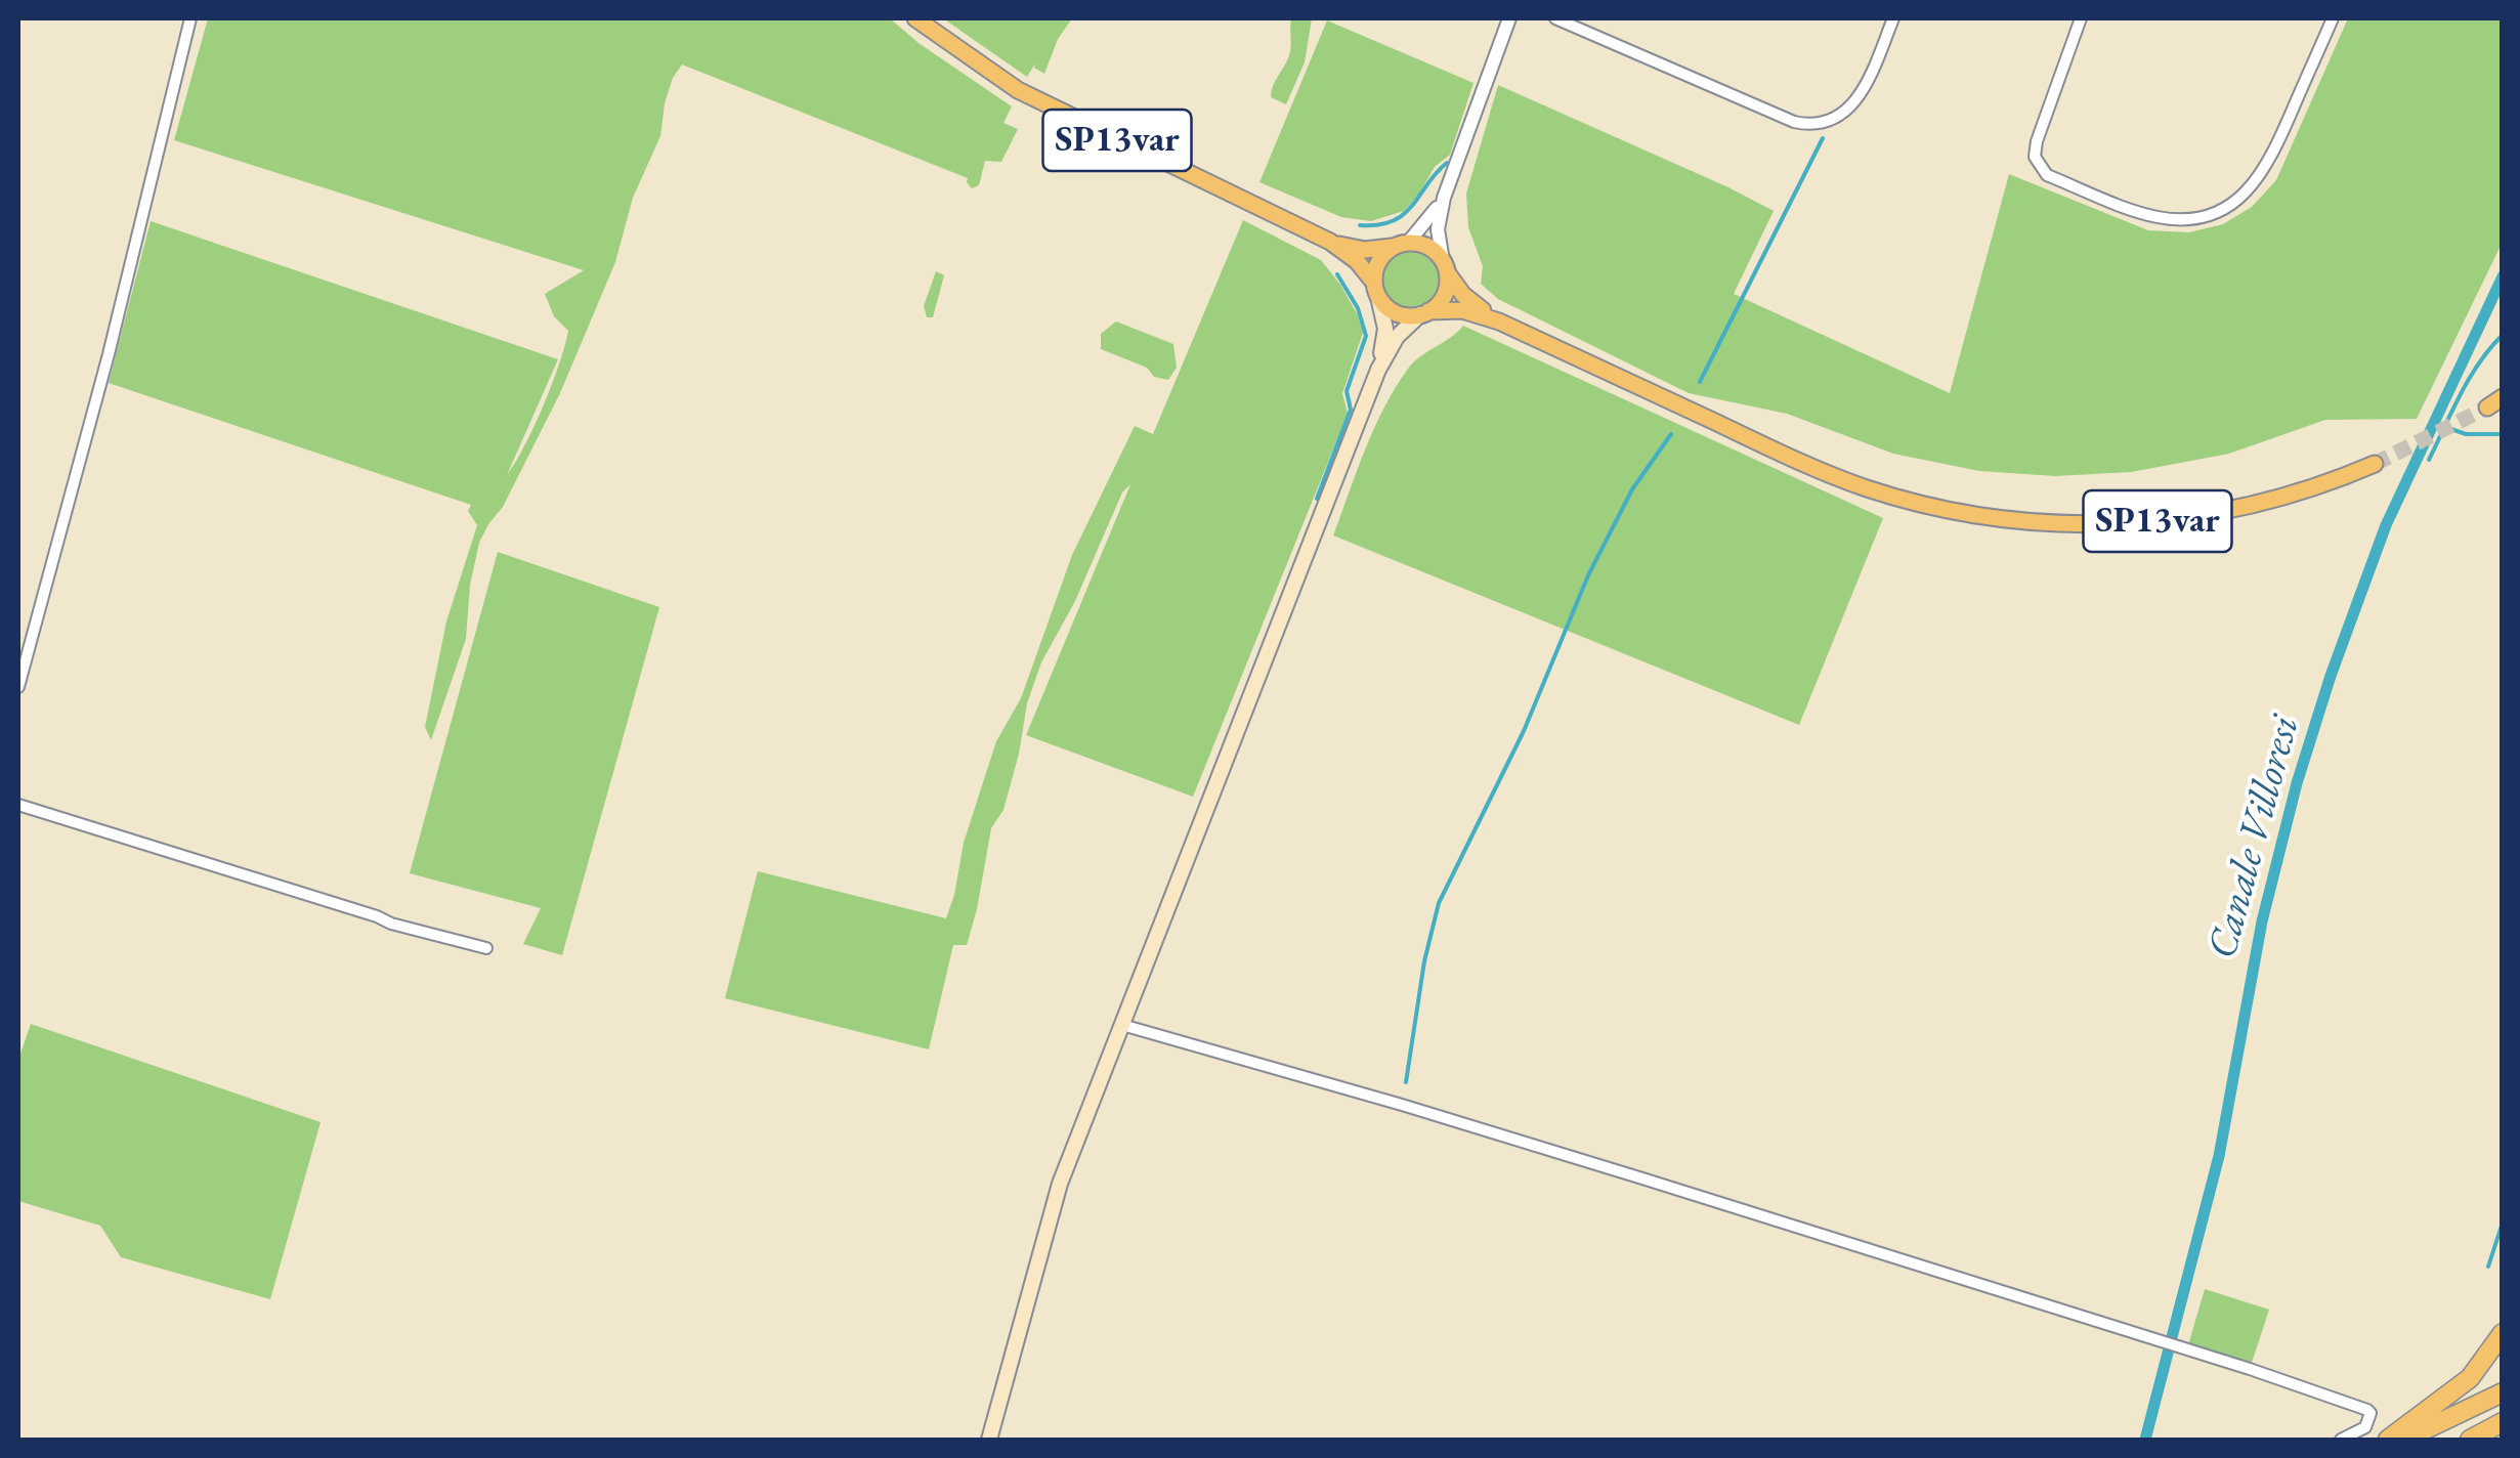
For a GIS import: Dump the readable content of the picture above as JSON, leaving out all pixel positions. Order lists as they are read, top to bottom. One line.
{"streets":{"main road":["SP13var"]},"water":["Canale Villoresi"]}
